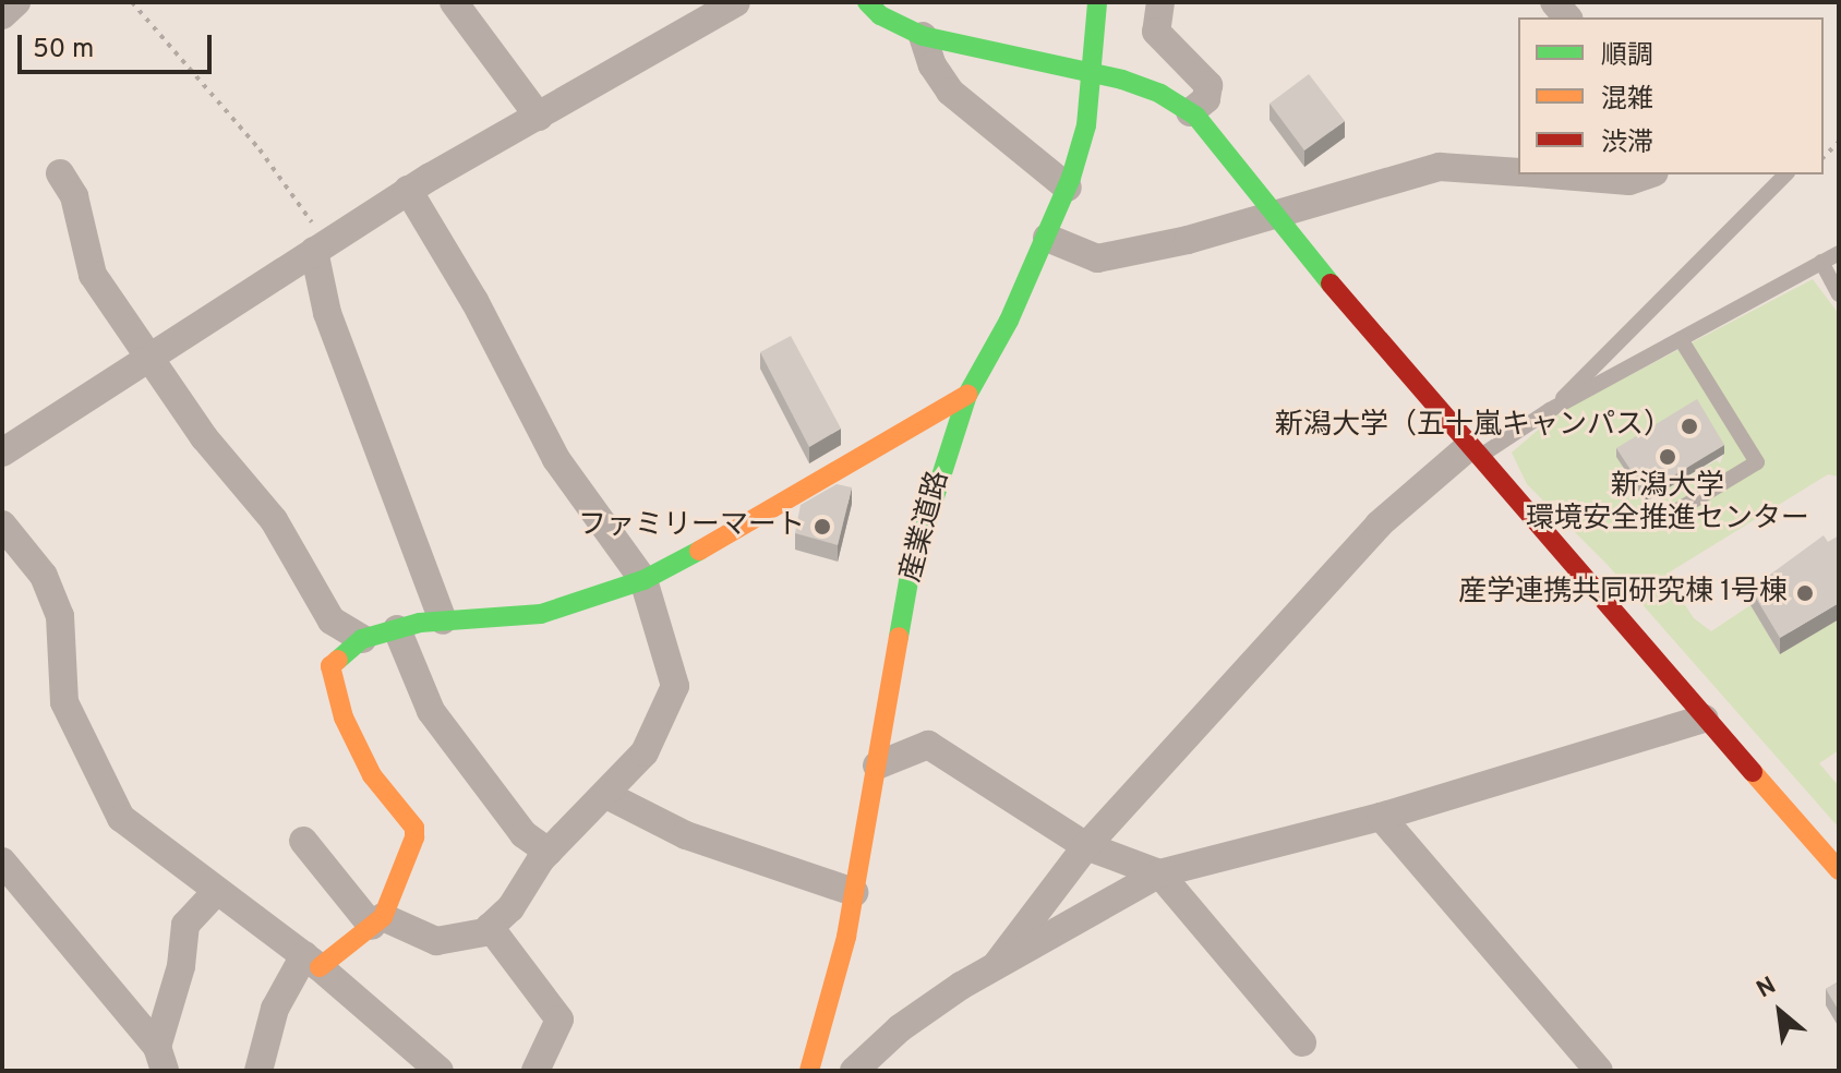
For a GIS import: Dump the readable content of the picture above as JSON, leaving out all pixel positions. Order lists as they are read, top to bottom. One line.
{"streets":{"street":["産業道路"]},"places":["新潟大学（五十嵐キャンパス）","新潟大学 環境安全推進センター","ファミリーマート","産学連携共同研究棟 1号棟"],"legend":["順調","混雑","渋滞"],"scale_bar":"50 m","north":"top left"}
